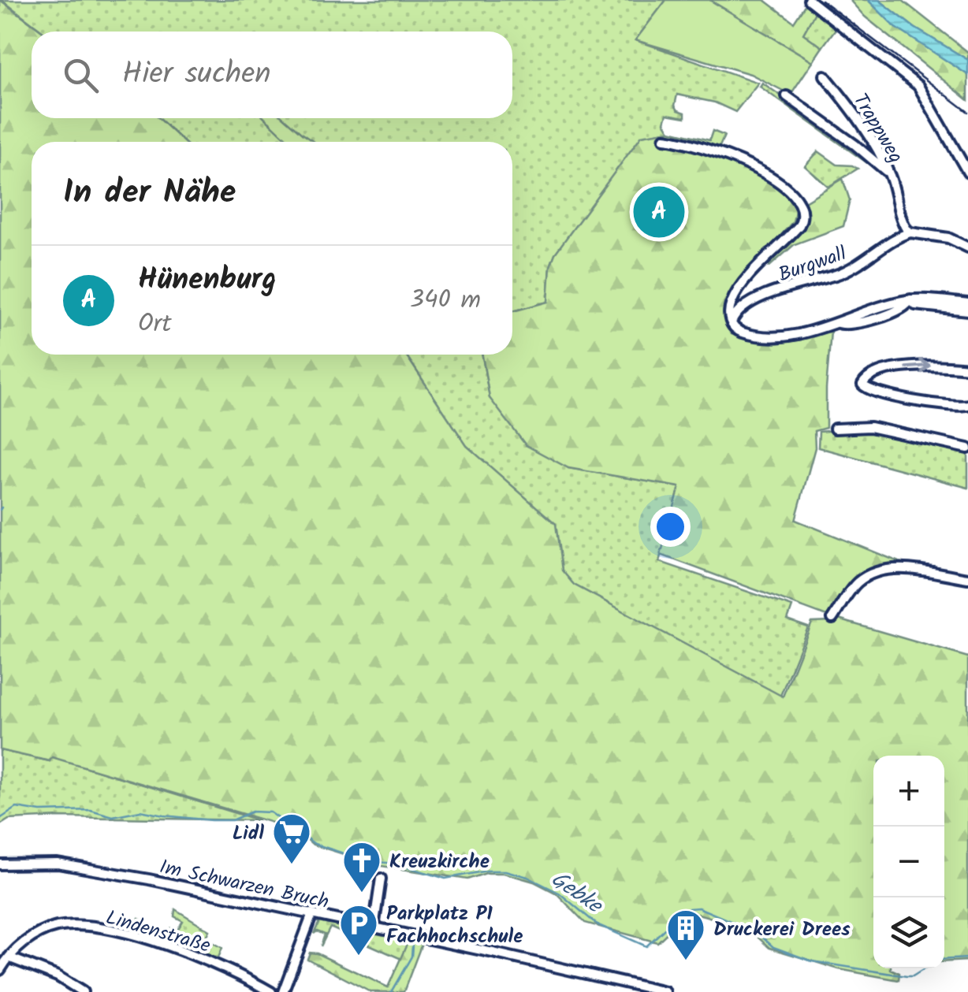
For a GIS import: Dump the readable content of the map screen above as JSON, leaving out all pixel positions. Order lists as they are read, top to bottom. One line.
{"streets":{"street":["Trappweg","Burgwall","Im Schwarzen Bruch","Lindenstraße"]},"crossings":[["Trappweg","Burgwall"]],"water":["Gebke"],"places":{"supermarket":["Lidl"],"church":["Kreuzkirche"],"parking":["Parkplatz P1 Fachhochschule"],"building":["Druckerei Drees"]},"page":{"search":"Hier suchen","heading":"In der Nähe","pins":"A","list":[{"mark":"A","name":"Hünenburg","note":"Ort","value":"340 m"}],"map_buttons":["+","−"]}}
